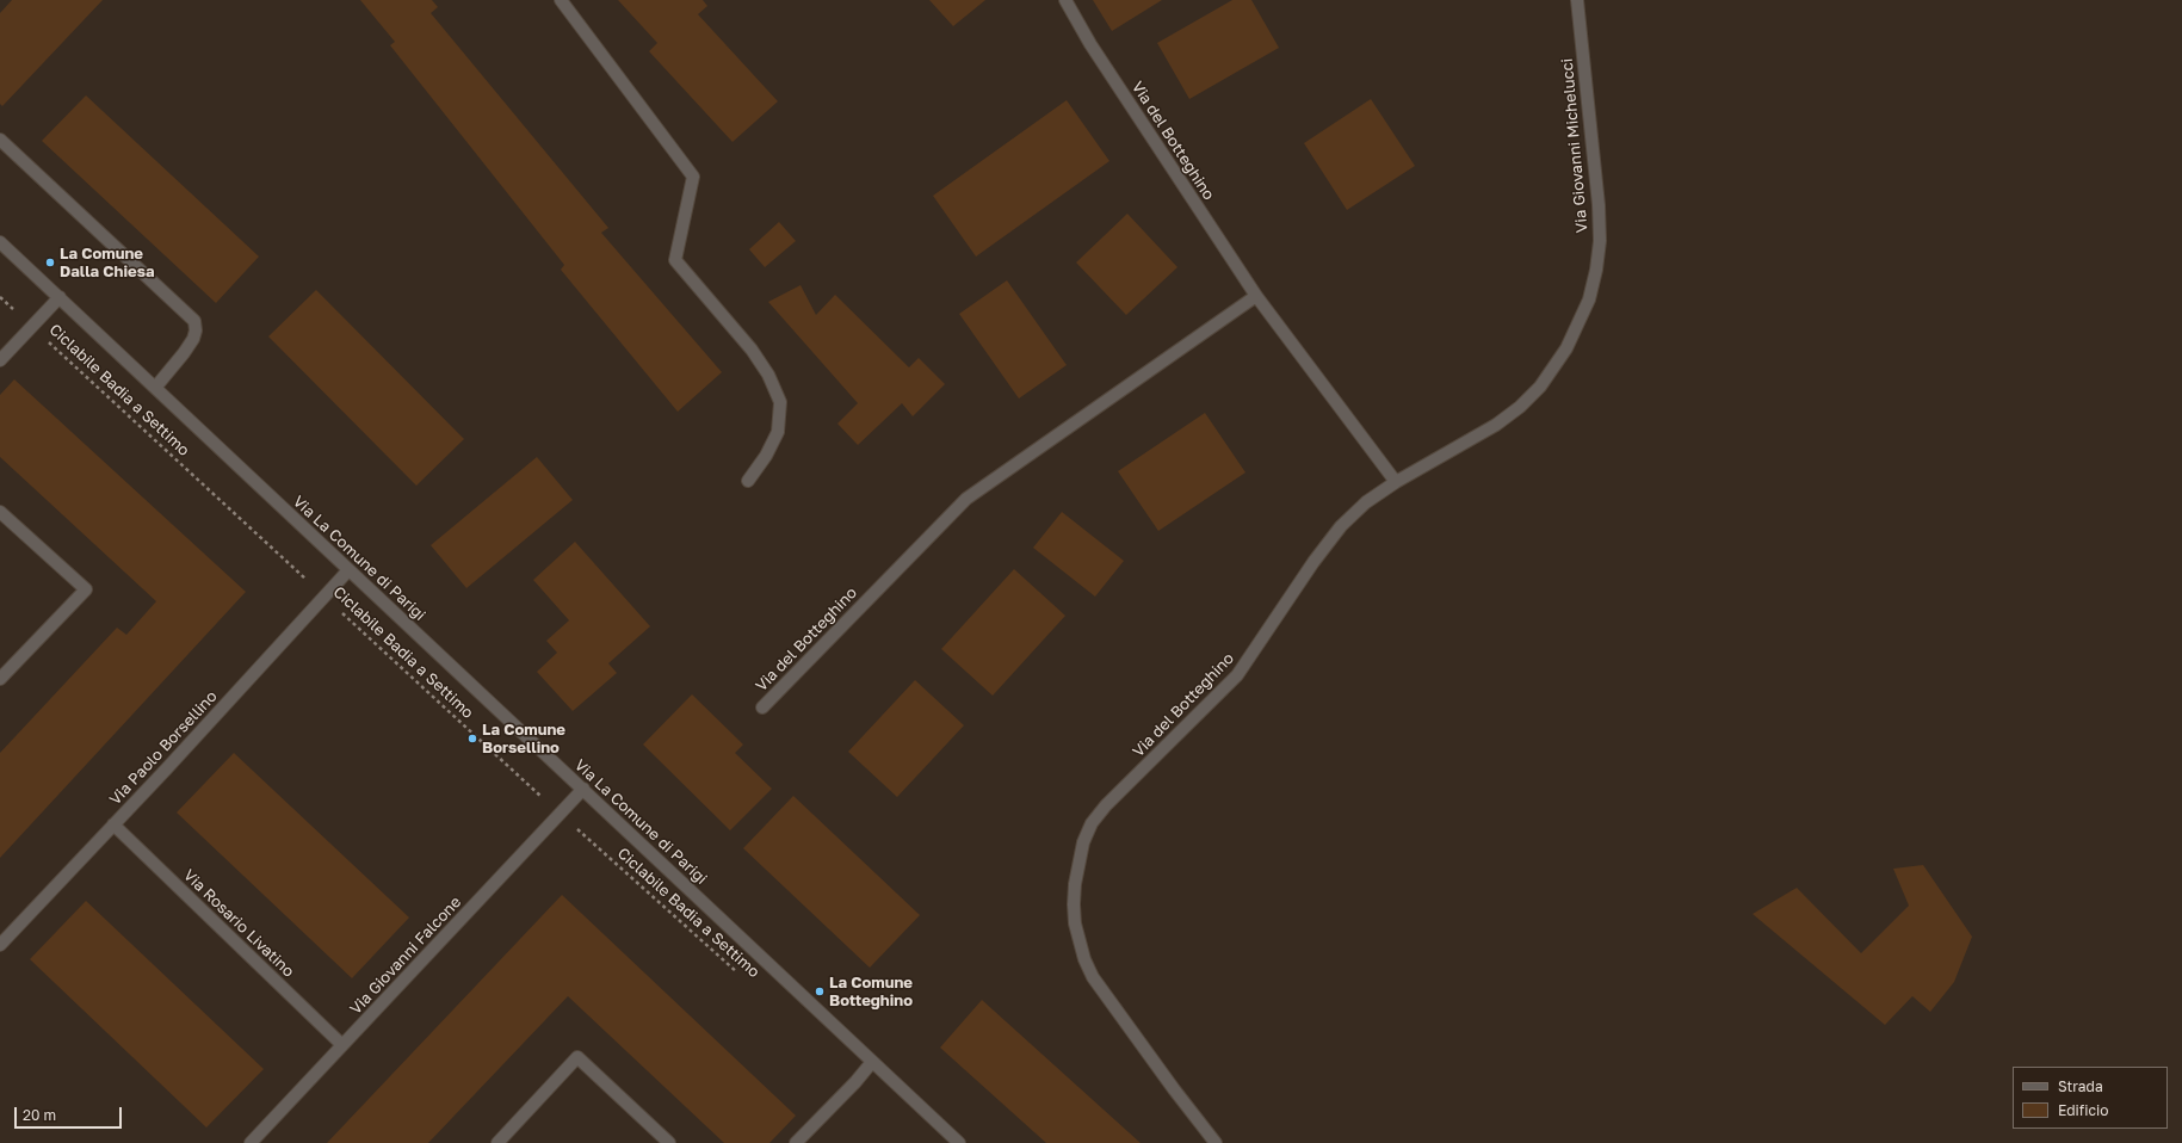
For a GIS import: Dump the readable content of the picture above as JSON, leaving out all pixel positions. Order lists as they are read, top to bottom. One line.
{"streets":{"street":["Via del Botteghino","Via Giovanni Michelucci","Via La Comune di Parigi","Via Paolo Borsellino","Via Rosario Livatino","Via Giovanni Falcone"],"path":["Ciclabile Badia a Settimo"]},"crossings":[["Via del Botteghino","Via Giovanni Michelucci"],["Ciclabile Badia a Settimo","Via Paolo Borsellino"],["Ciclabile Badia a Settimo","Via Giovanni Falcone"],["Via La Comune di Parigi","Via Paolo Borsellino"],["Via La Comune di Parigi","Via Giovanni Falcone"],["Via Paolo Borsellino","Via Rosario Livatino"],["Via Rosario Livatino","Via Giovanni Falcone"]],"places":["La Comune Dalla Chiesa","La Comune Borsellino","La Comune Botteghino"],"legend":["Strada","Edificio"],"scale_bar":"20 m"}
